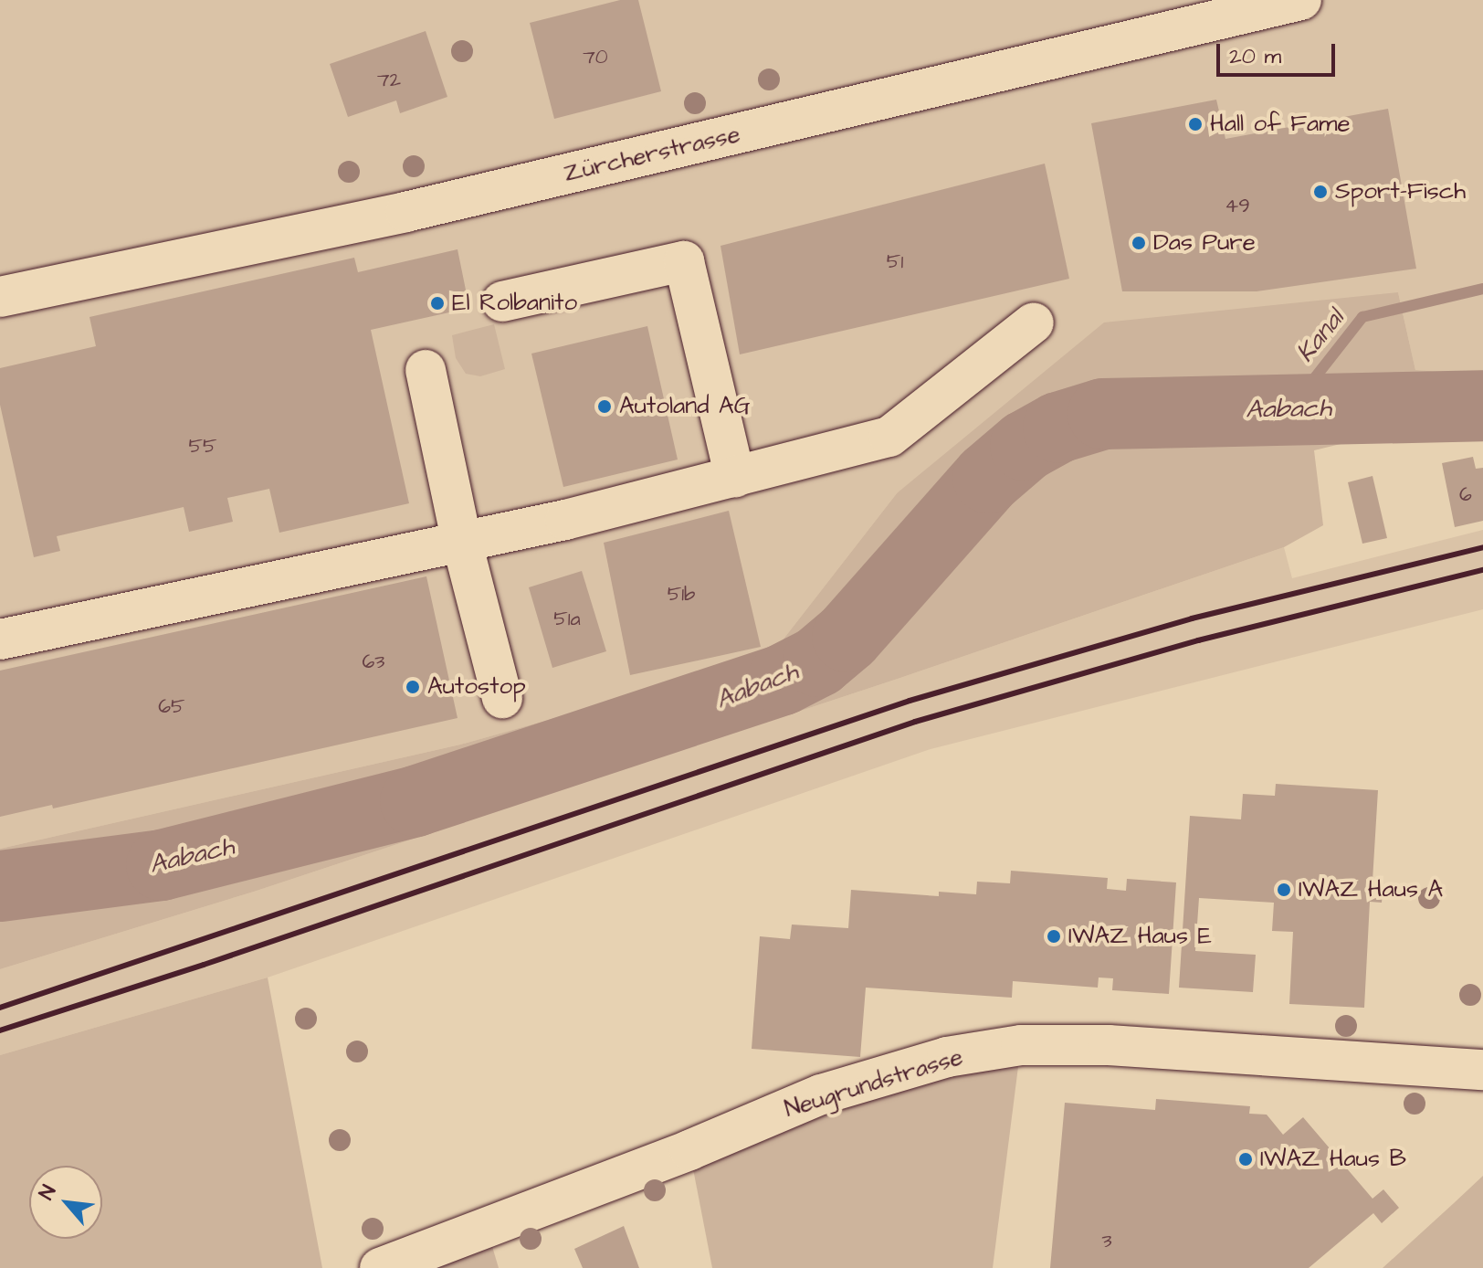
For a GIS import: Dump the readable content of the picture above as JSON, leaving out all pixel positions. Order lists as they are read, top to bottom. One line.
{"streets":{"main road":["Zürcherstrasse","Neugrundstrasse"]},"water":["Kanal","Aabach"],"places":["Hall of Fame","Sport-Fisch","Das Pure","El Rolbanito","Autoland AG","Autostop","IWAZ Haus A","IWAZ Haus E","IWAZ Haus B"],"house_numbers":["70","72","49","51","55","6","51b","51a","63","65","3"],"scale_bar":"20 m","north":"top left"}
